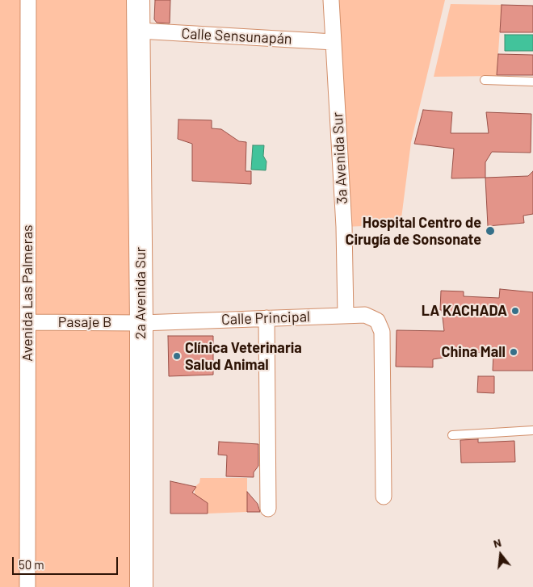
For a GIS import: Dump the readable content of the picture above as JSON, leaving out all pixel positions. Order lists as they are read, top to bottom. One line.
{"streets":{"street":["Calle Sensunapán","3a Avenida Sur","Avenida Las Palmeras","2a Avenida Sur","Calle Principal","Pasaje B"]},"crossings":[["Calle Sensunapán","3a Avenida Sur"],["Calle Sensunapán","2a Avenida Sur"],["3a Avenida Sur","Calle Principal"],["Avenida Las Palmeras","Pasaje B"],["2a Avenida Sur","Calle Principal"],["2a Avenida Sur","Pasaje B"],["Calle Principal","Pasaje B"]],"places":["Hospital Centro de Cirugía de Sonsonate","LA KACHADA","China Mall","Clínica Veterinaria Salud Animal"],"scale_bar":"50 m","north":"top"}
